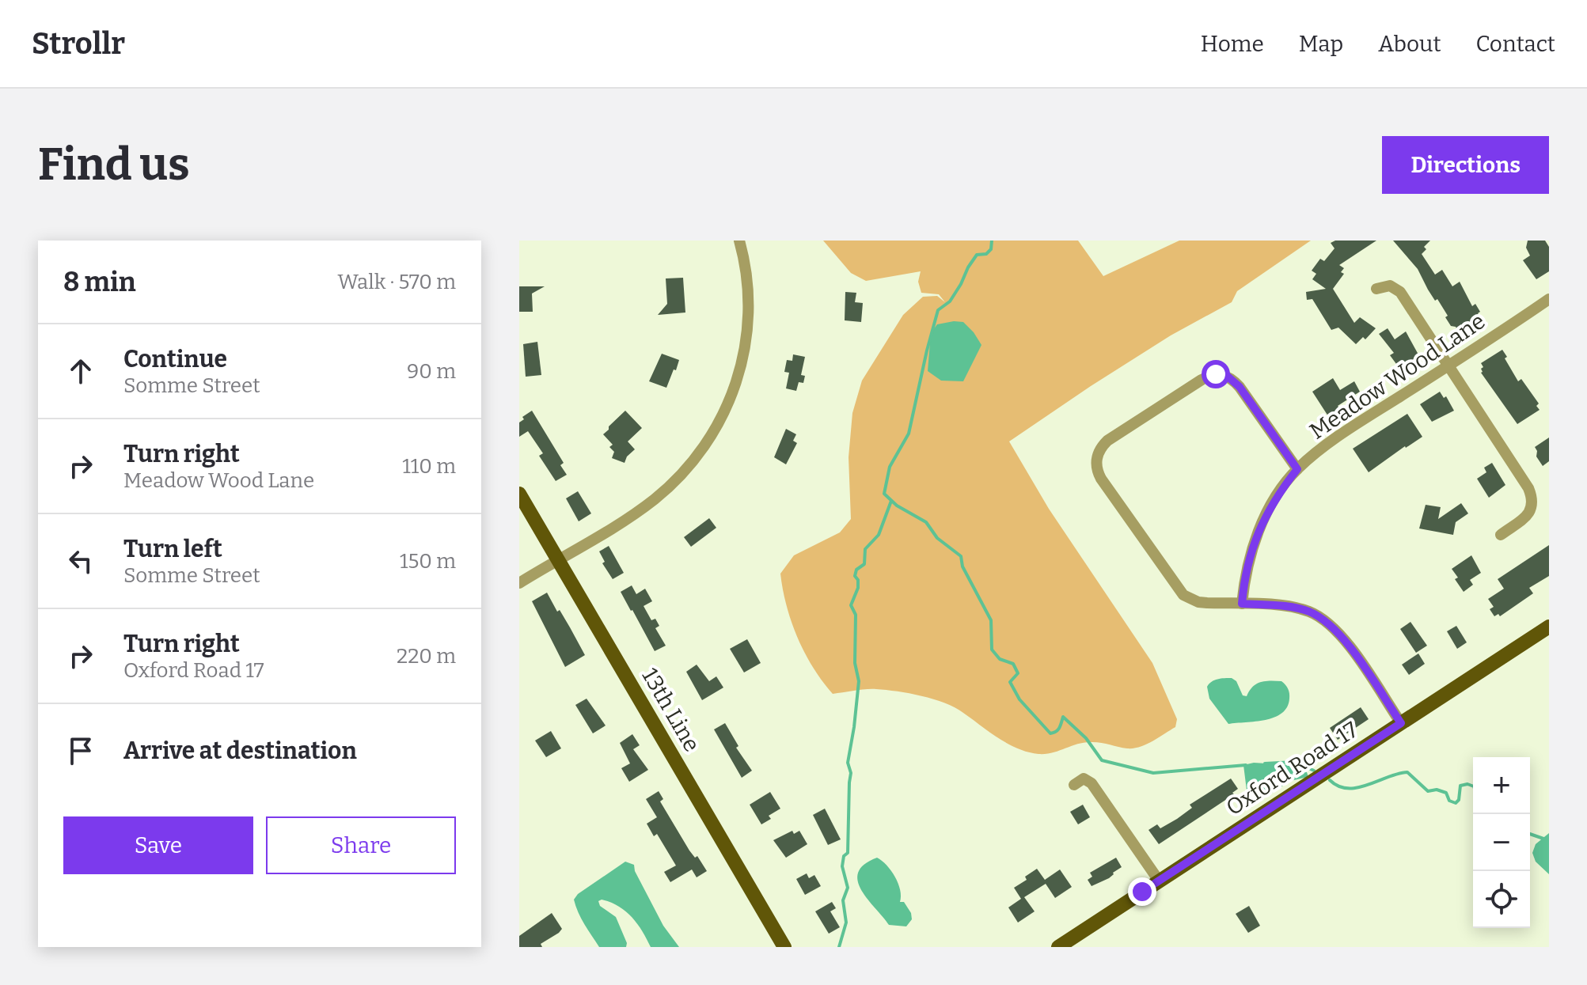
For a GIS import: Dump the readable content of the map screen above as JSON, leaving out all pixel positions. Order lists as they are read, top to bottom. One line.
{"streets":{"main road":["13th Line","Oxford Road 17"],"street":["Meadow Wood Lane"]},"page":{"header":"Strollr","nav":["Home","Map","About","Contact"],"buttons":["Directions",["Save","Share"]],"title":"Find us","heading":["8 min","Walk · 570 m"],"list":[["Continue","Somme Street","90 m"],["Turn right","Meadow Wood Lane","110 m"],["Turn left","Somme Street","150 m"],["Turn right","Oxford Road 17","220 m"],"Arrive at destination"],"map_buttons":["+","−"]}}
